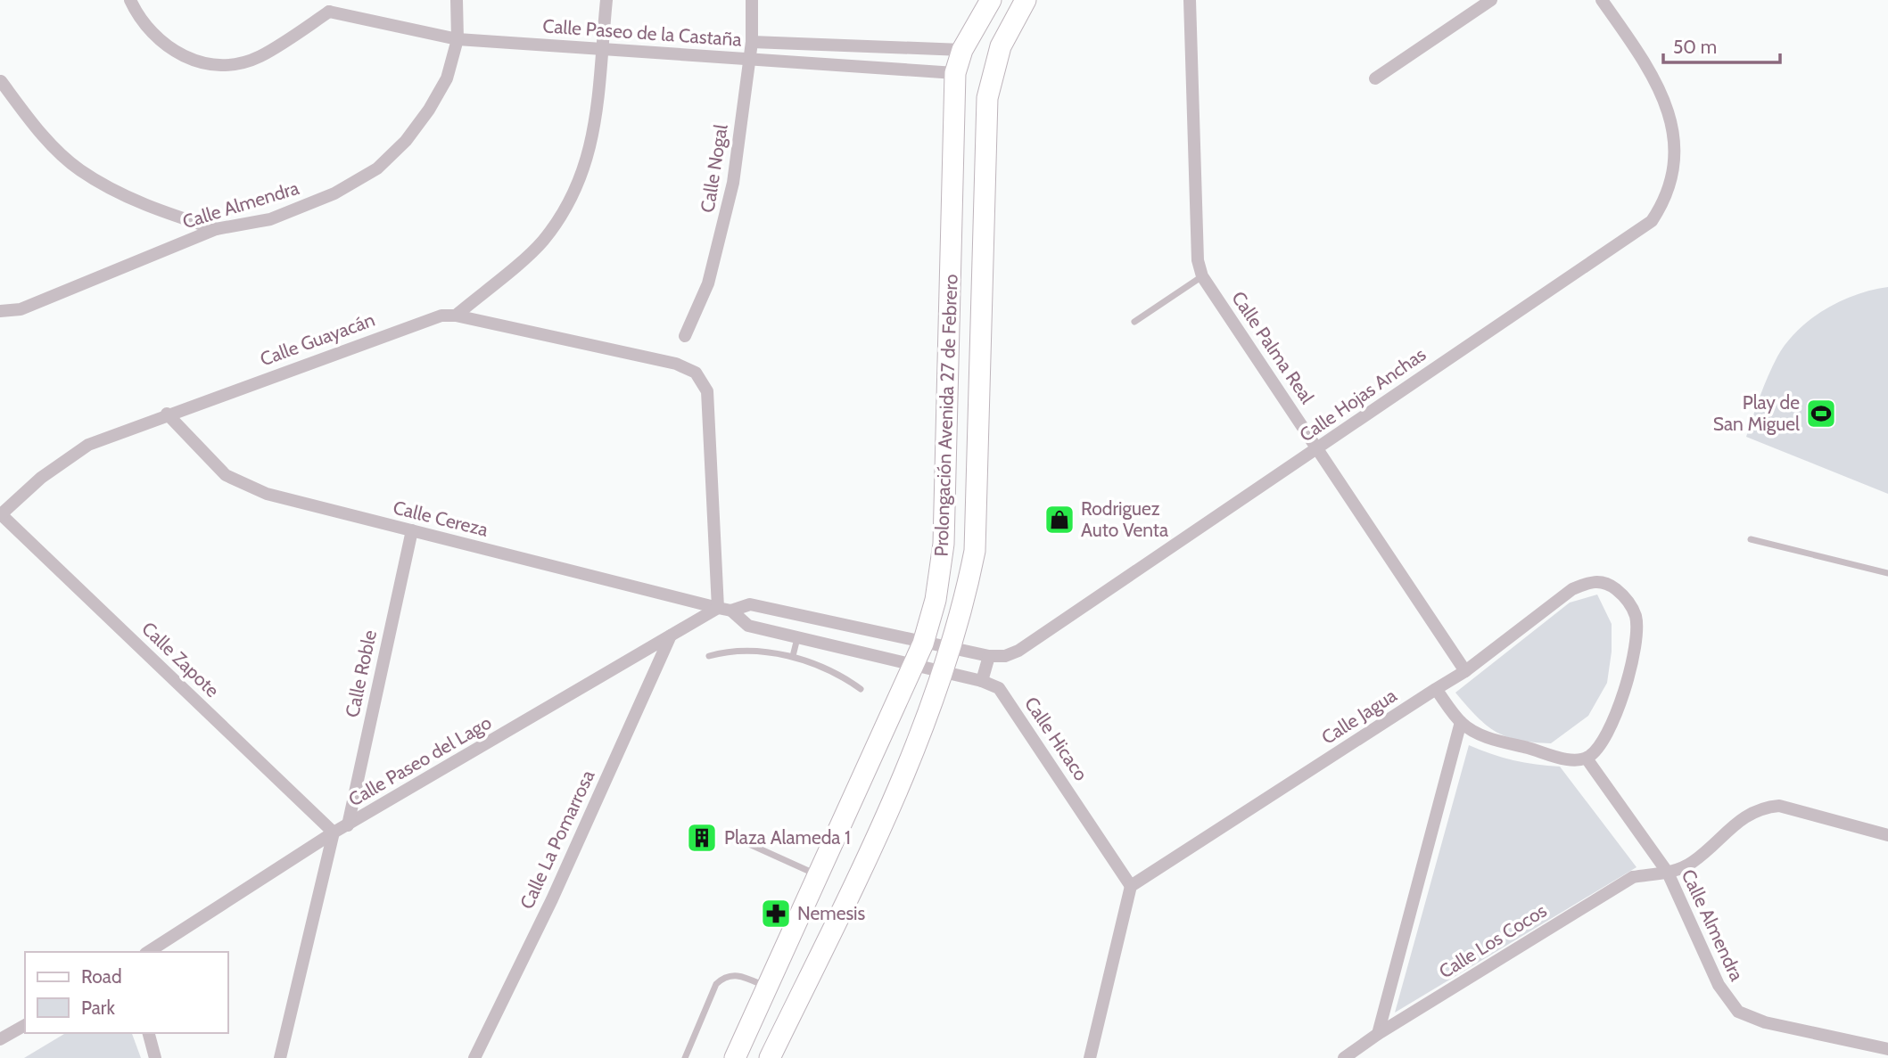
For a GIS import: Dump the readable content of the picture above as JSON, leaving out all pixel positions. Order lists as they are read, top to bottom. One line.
{"streets":{"main road":["Prolongación Avenida 27 de Febrero"],"street":["Calle Paseo de la Castaña","Calle Nogal","Calle Almendra","Calle Guayacán","Calle Palma Real","Calle Hojas Anchas","Calle Cereza","Calle Zapote","Calle Roble","Calle Jagua","Calle Hicaco","Calle Paseo del Lago","Calle La Pomarrosa","Calle Los Cocos"]},"crossings":[["Calle Paseo de la Castaña","Calle Nogal"],["Calle Paseo de la Castaña","Calle Almendra"],["Calle Paseo de la Castaña","Prolongación Avenida 27 de Febrero"],["Calle Almendra","Calle Jagua"],["Calle Almendra","Calle Los Cocos"],["Calle Guayacán","Calle Cereza"],["Calle Guayacán","Calle Zapote"],["Calle Guayacán","Calle Paseo del Lago"],["Calle Palma Real","Calle Hojas Anchas"],["Calle Palma Real","Calle Jagua"],["Calle Hojas Anchas","Calle Cereza"],["Prolongación Avenida 27 de Febrero","Calle Cereza"],["Prolongación Avenida 27 de Febrero","Calle Hicaco"],["Calle Cereza","Calle Roble"],["Calle Cereza","Calle Hicaco"],["Calle Cereza","Calle Paseo del Lago"],["Calle Zapote","Calle Paseo del Lago"],["Calle Roble","Calle Paseo del Lago"],["Calle Jagua","Calle Hicaco"],["Calle Paseo del Lago","Calle La Pomarrosa"]],"places":{"sports":["Play de San Miguel"],"shop":["Rodriguez Auto Venta"],"building":["Plaza Alameda 1"],"pharmacy":["Nemesis"]},"legend":["Road","Park"],"scale_bar":"50 m"}
